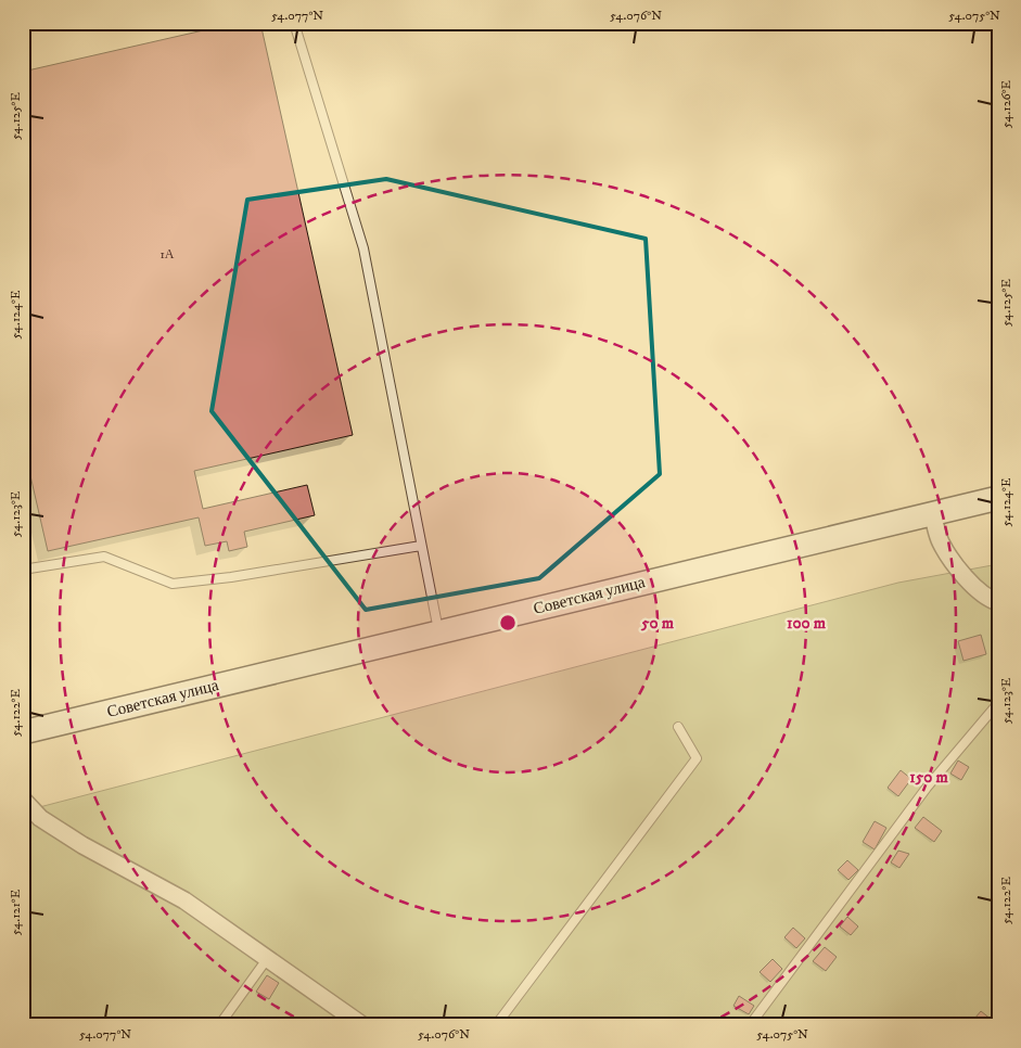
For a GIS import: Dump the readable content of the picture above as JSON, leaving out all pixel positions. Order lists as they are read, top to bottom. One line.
{"streets":{"main road":["Советская улица"]},"house_numbers":["1А"],"coordinates":["54.077°N","54.076°N","54.075°N","54.126°E","54.125°E","54.124°E","54.123°E","54.122°E","54.121°E"],"rings":["50 m","100 m","150 m"]}
